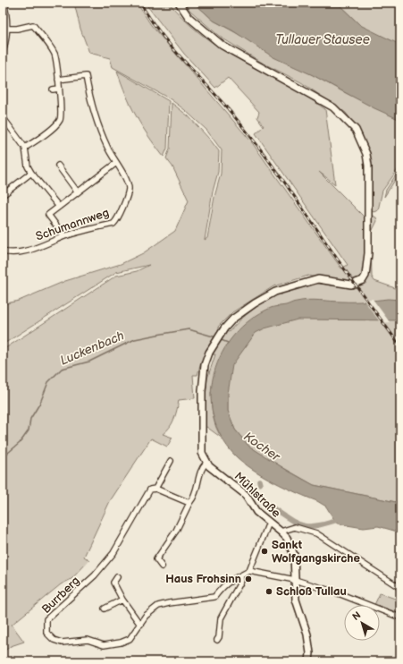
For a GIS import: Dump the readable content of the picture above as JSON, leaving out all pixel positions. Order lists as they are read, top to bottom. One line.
{"streets":{"street":["Schumannweg","Mühlstraße","Burrberg"]},"water":["Tullauer Stausee","Luckenbach","Kocher"],"places":["Sankt Wolfgangskirche","Haus Frohsinn","Schloß Tullau"],"north":"top left"}
